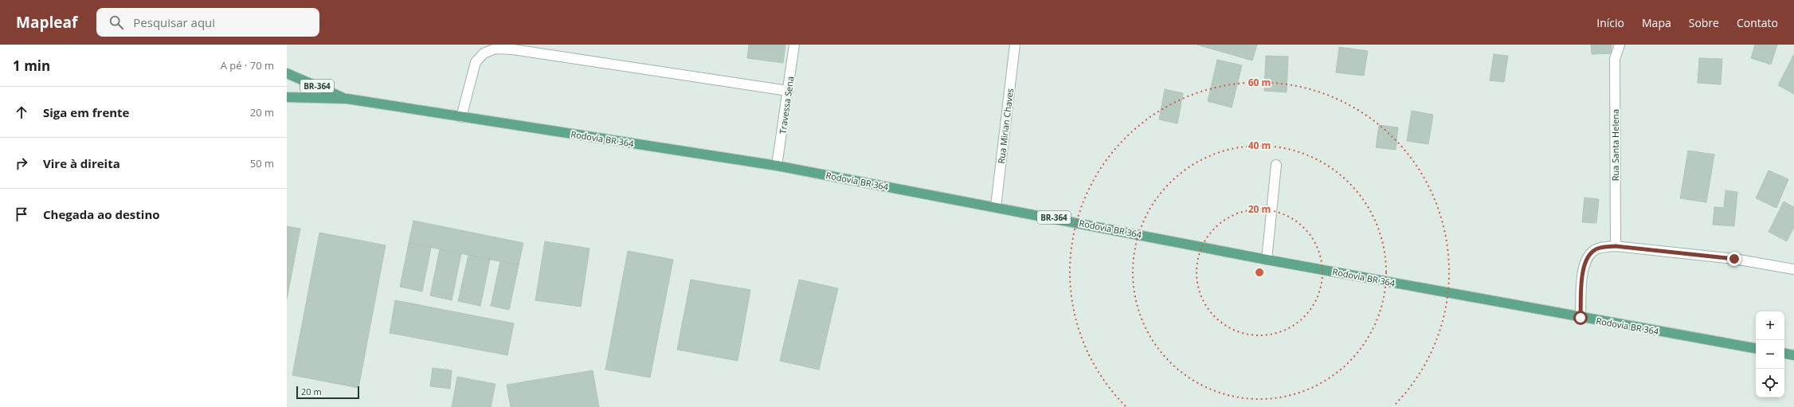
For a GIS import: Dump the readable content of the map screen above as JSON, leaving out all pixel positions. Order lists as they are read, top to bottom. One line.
{"streets":{"main road":["BR-364","Rodovia BR 364"],"street":["Travessa Sena","Rua Mirian Chaves","Rua Santa Helena"]},"crossings":[["Travessa Sena","Rodovia BR 364"],["Rua Mirian Chaves","Rodovia BR 364"]],"scale_bar":"20 m","page":{"header":"Mapleaf","search":"Pesquisar aqui","nav":["Início","Mapa","Sobre","Contato"],"heading":["1 min","A pé · 70 m"],"list":[["Siga em frente","20 m"],["Vire à direita","50 m"],"Chegada ao destino"],"map_buttons":["+","−"],"scale":"20 m"},"rings":["60 m","40 m","20 m"]}
